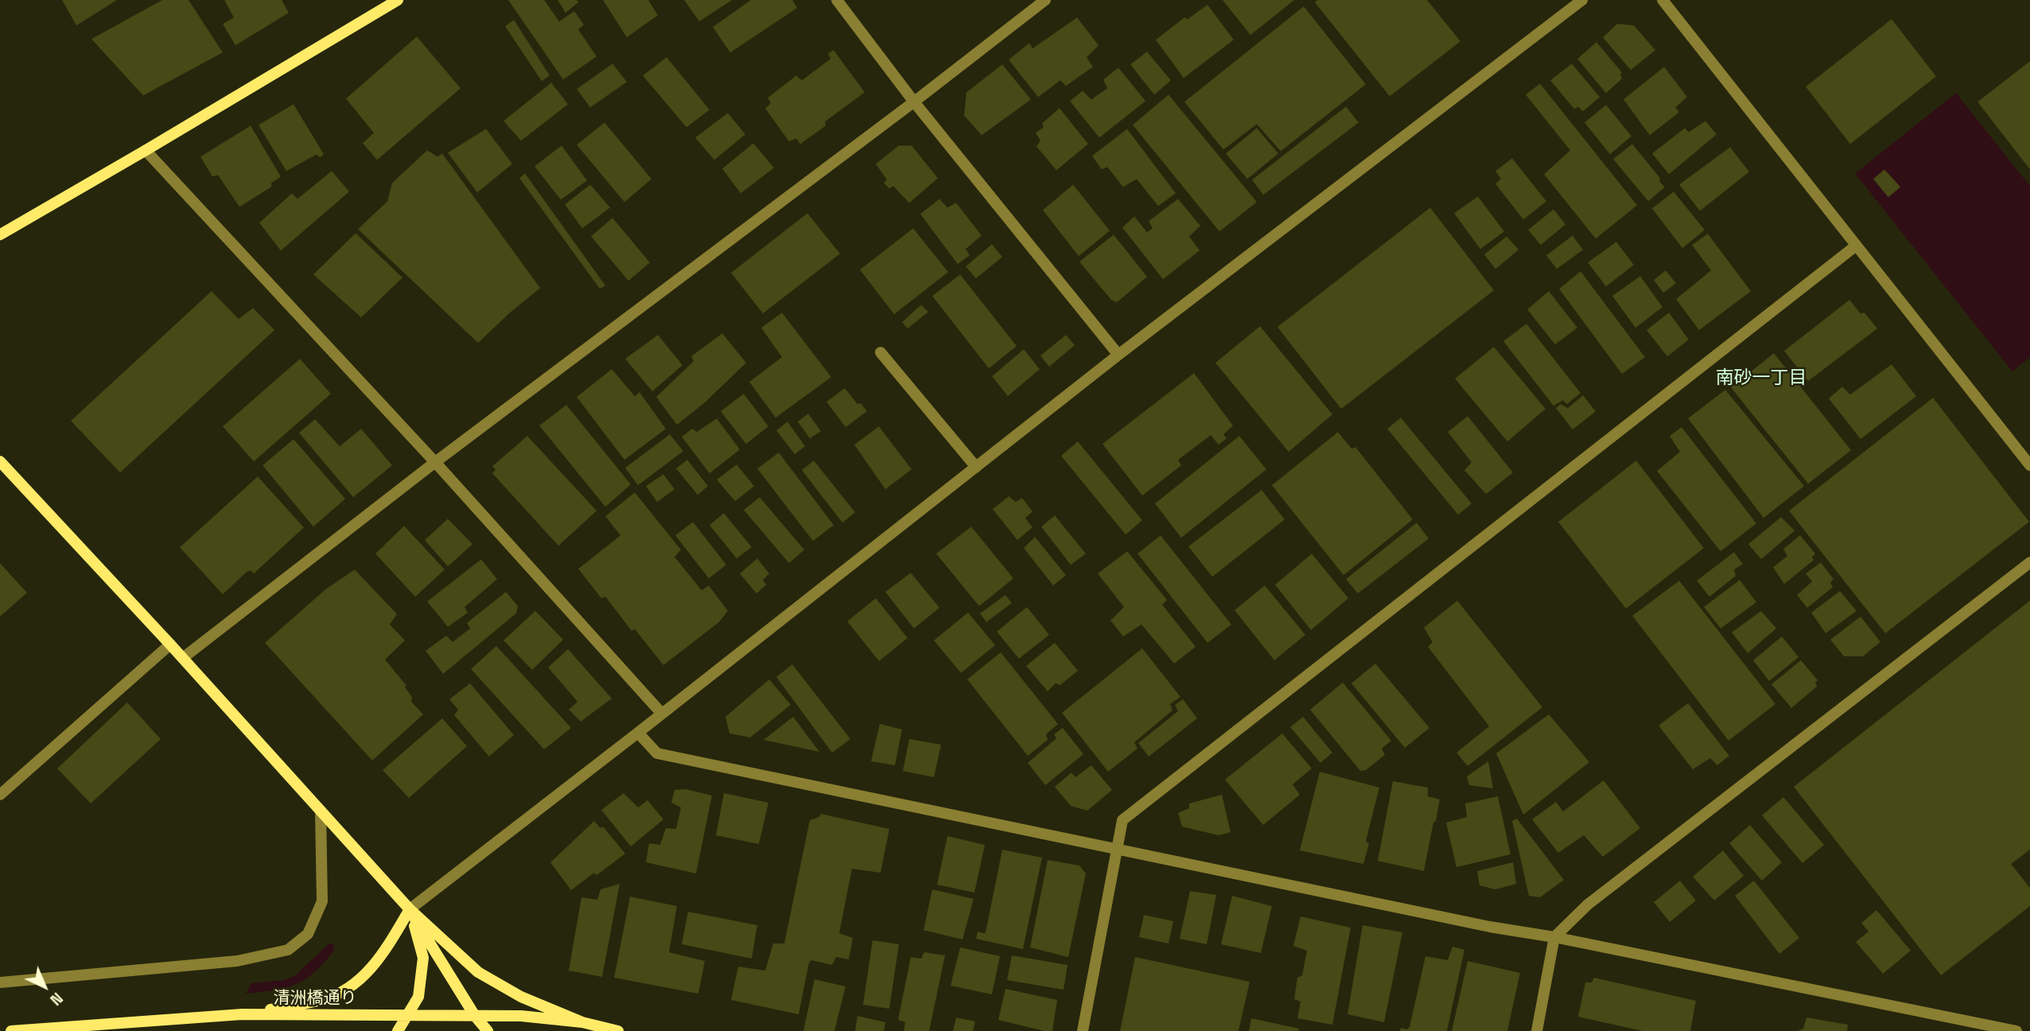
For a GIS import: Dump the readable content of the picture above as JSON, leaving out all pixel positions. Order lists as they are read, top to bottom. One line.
{"streets":{"street":["清洲橋通り"]},"districts":["南砂一丁目"],"north":"bottom right"}
